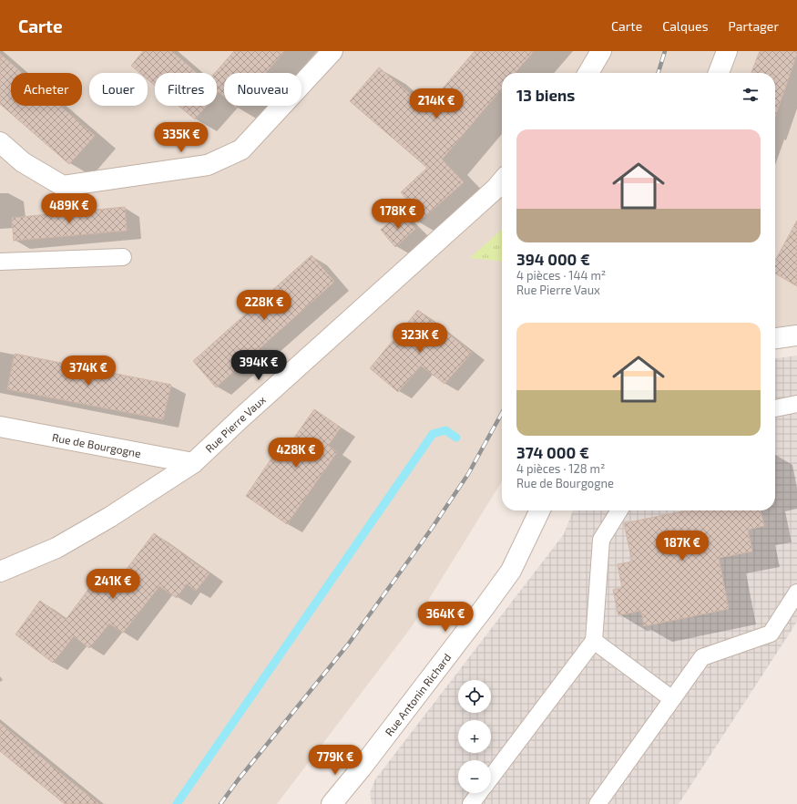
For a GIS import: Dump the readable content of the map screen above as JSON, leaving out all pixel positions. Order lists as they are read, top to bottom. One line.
{"streets":{"street":["Rue Pierre Vaux","Rue de Bourgogne","Rue Antonin Richard"]},"crossings":[["Rue Pierre Vaux","Rue de Bourgogne"]],"page":{"header":"Carte","nav":["Carte","Calques","Partager"],"chip":["Acheter","Louer","Filtres","Nouveau"],"heading":"13 biens","price":["214K €","335K €","489K €","178K €","228K €","323K €","394K €","374K €","428K €","187K €","241K €","364K €","779K €"],"list":[{"name":"394 000 €","note":"4 pièces · 144 m² · Rue Pierre Vaux"},{"name":"374 000 €","note":"4 pièces · 128 m² · Rue de Bourgogne"}],"map_buttons":["+","−"]}}
